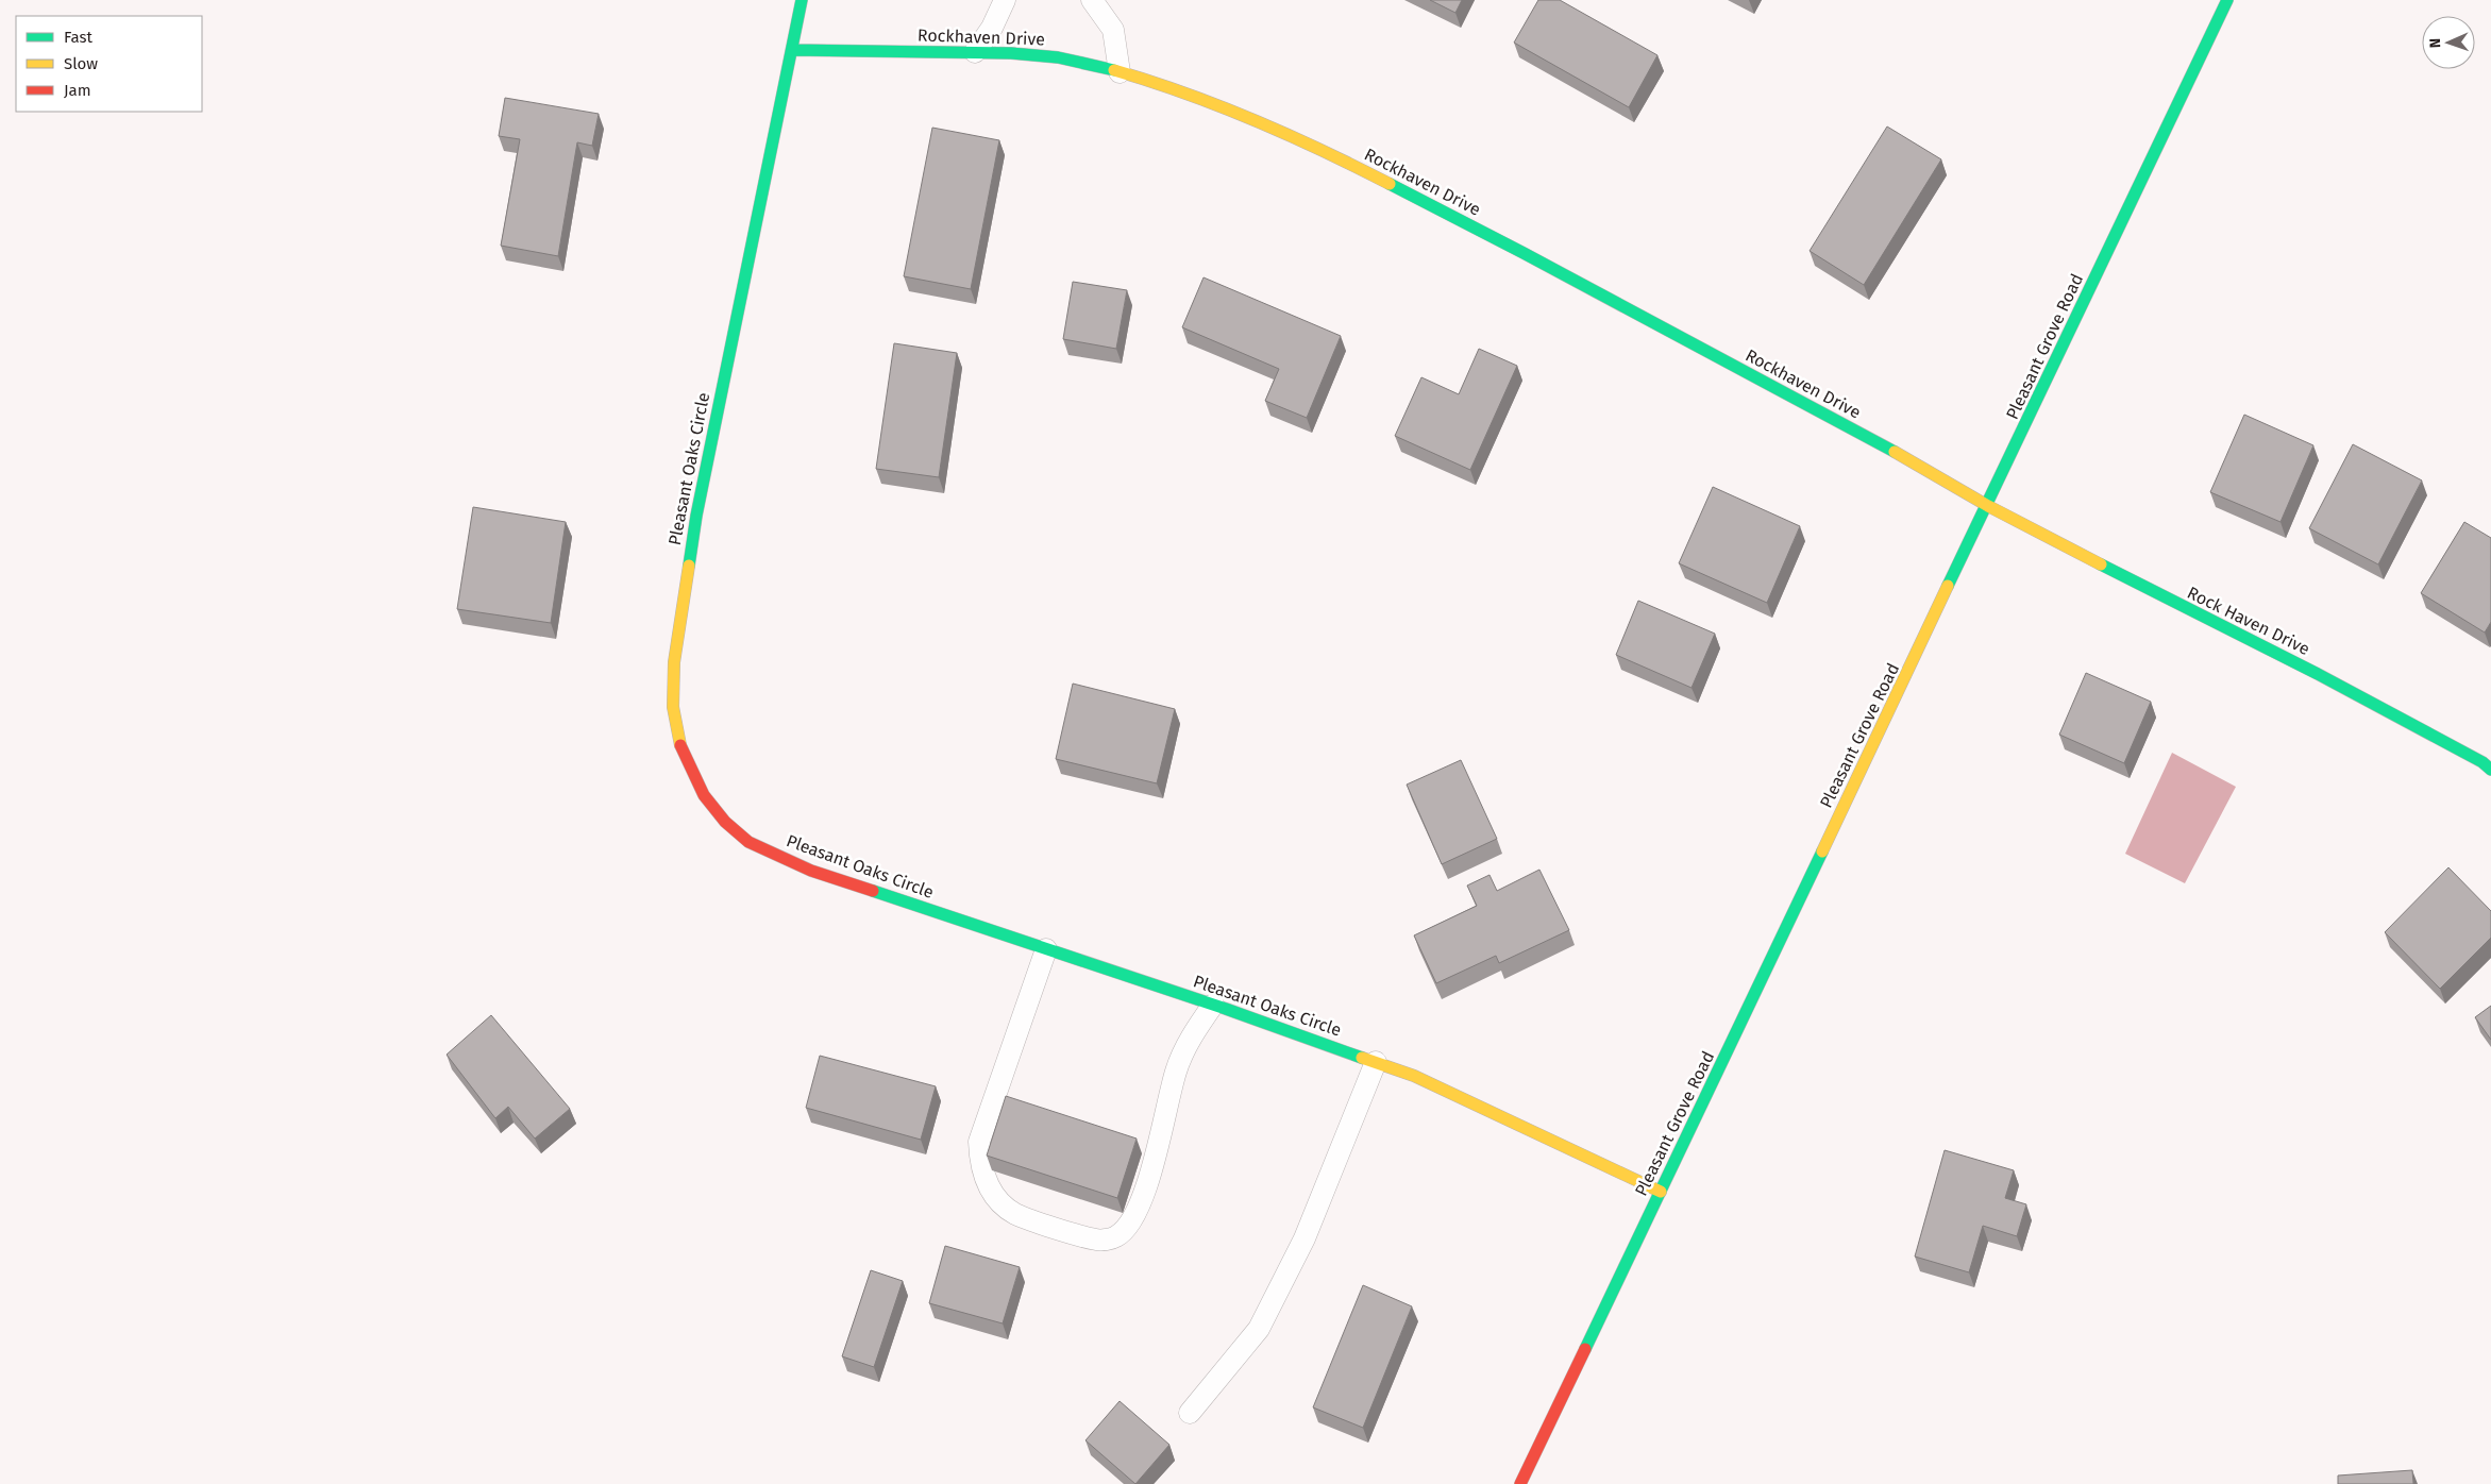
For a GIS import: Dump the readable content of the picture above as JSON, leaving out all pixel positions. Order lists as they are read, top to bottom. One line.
{"streets":{"street":["Rockhaven Drive","Pleasant Grove Road","Pleasant Oaks Circle","Rock Haven Drive"]},"crossings":[["Rockhaven Drive","Pleasant Grove Road"],["Rockhaven Drive","Pleasant Oaks Circle"],["Rockhaven Drive","Rock Haven Drive"],["Pleasant Grove Road","Pleasant Oaks Circle"],["Pleasant Grove Road","Rock Haven Drive"]],"legend":["Fast","Slow","Jam"],"north":"left"}
